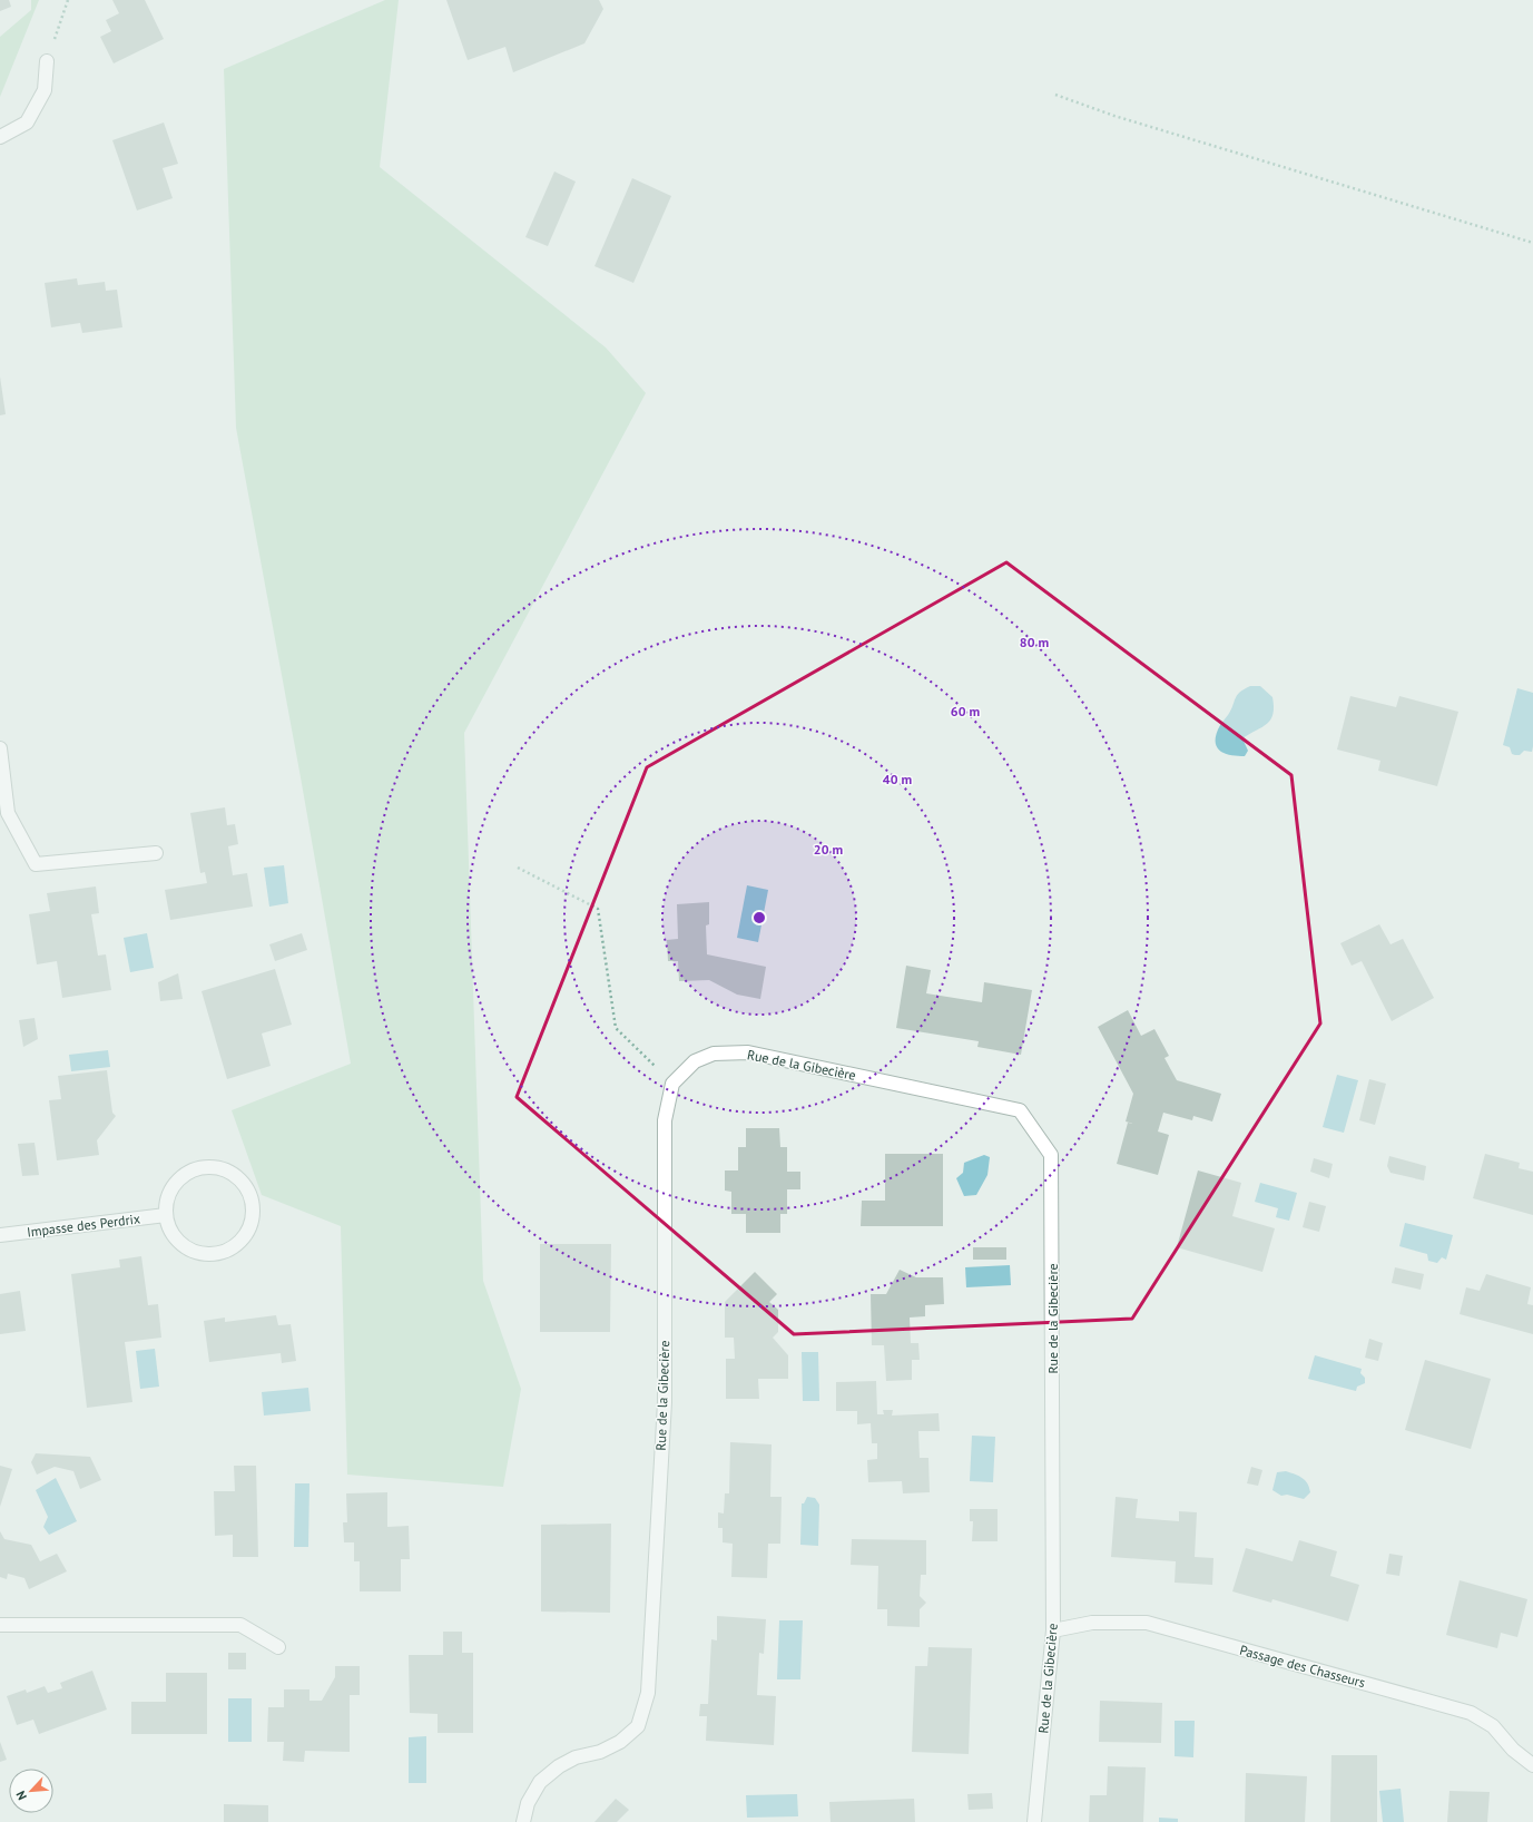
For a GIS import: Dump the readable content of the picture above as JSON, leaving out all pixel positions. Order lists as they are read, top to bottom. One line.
{"streets":{"street":["Rue de la Gibecière","Impasse des Perdrix","Passage des Chasseurs"]},"crossings":[["Rue de la Gibecière","Passage des Chasseurs"]],"north":"bottom left","rings":["80 m","60 m","40 m","20 m"]}
